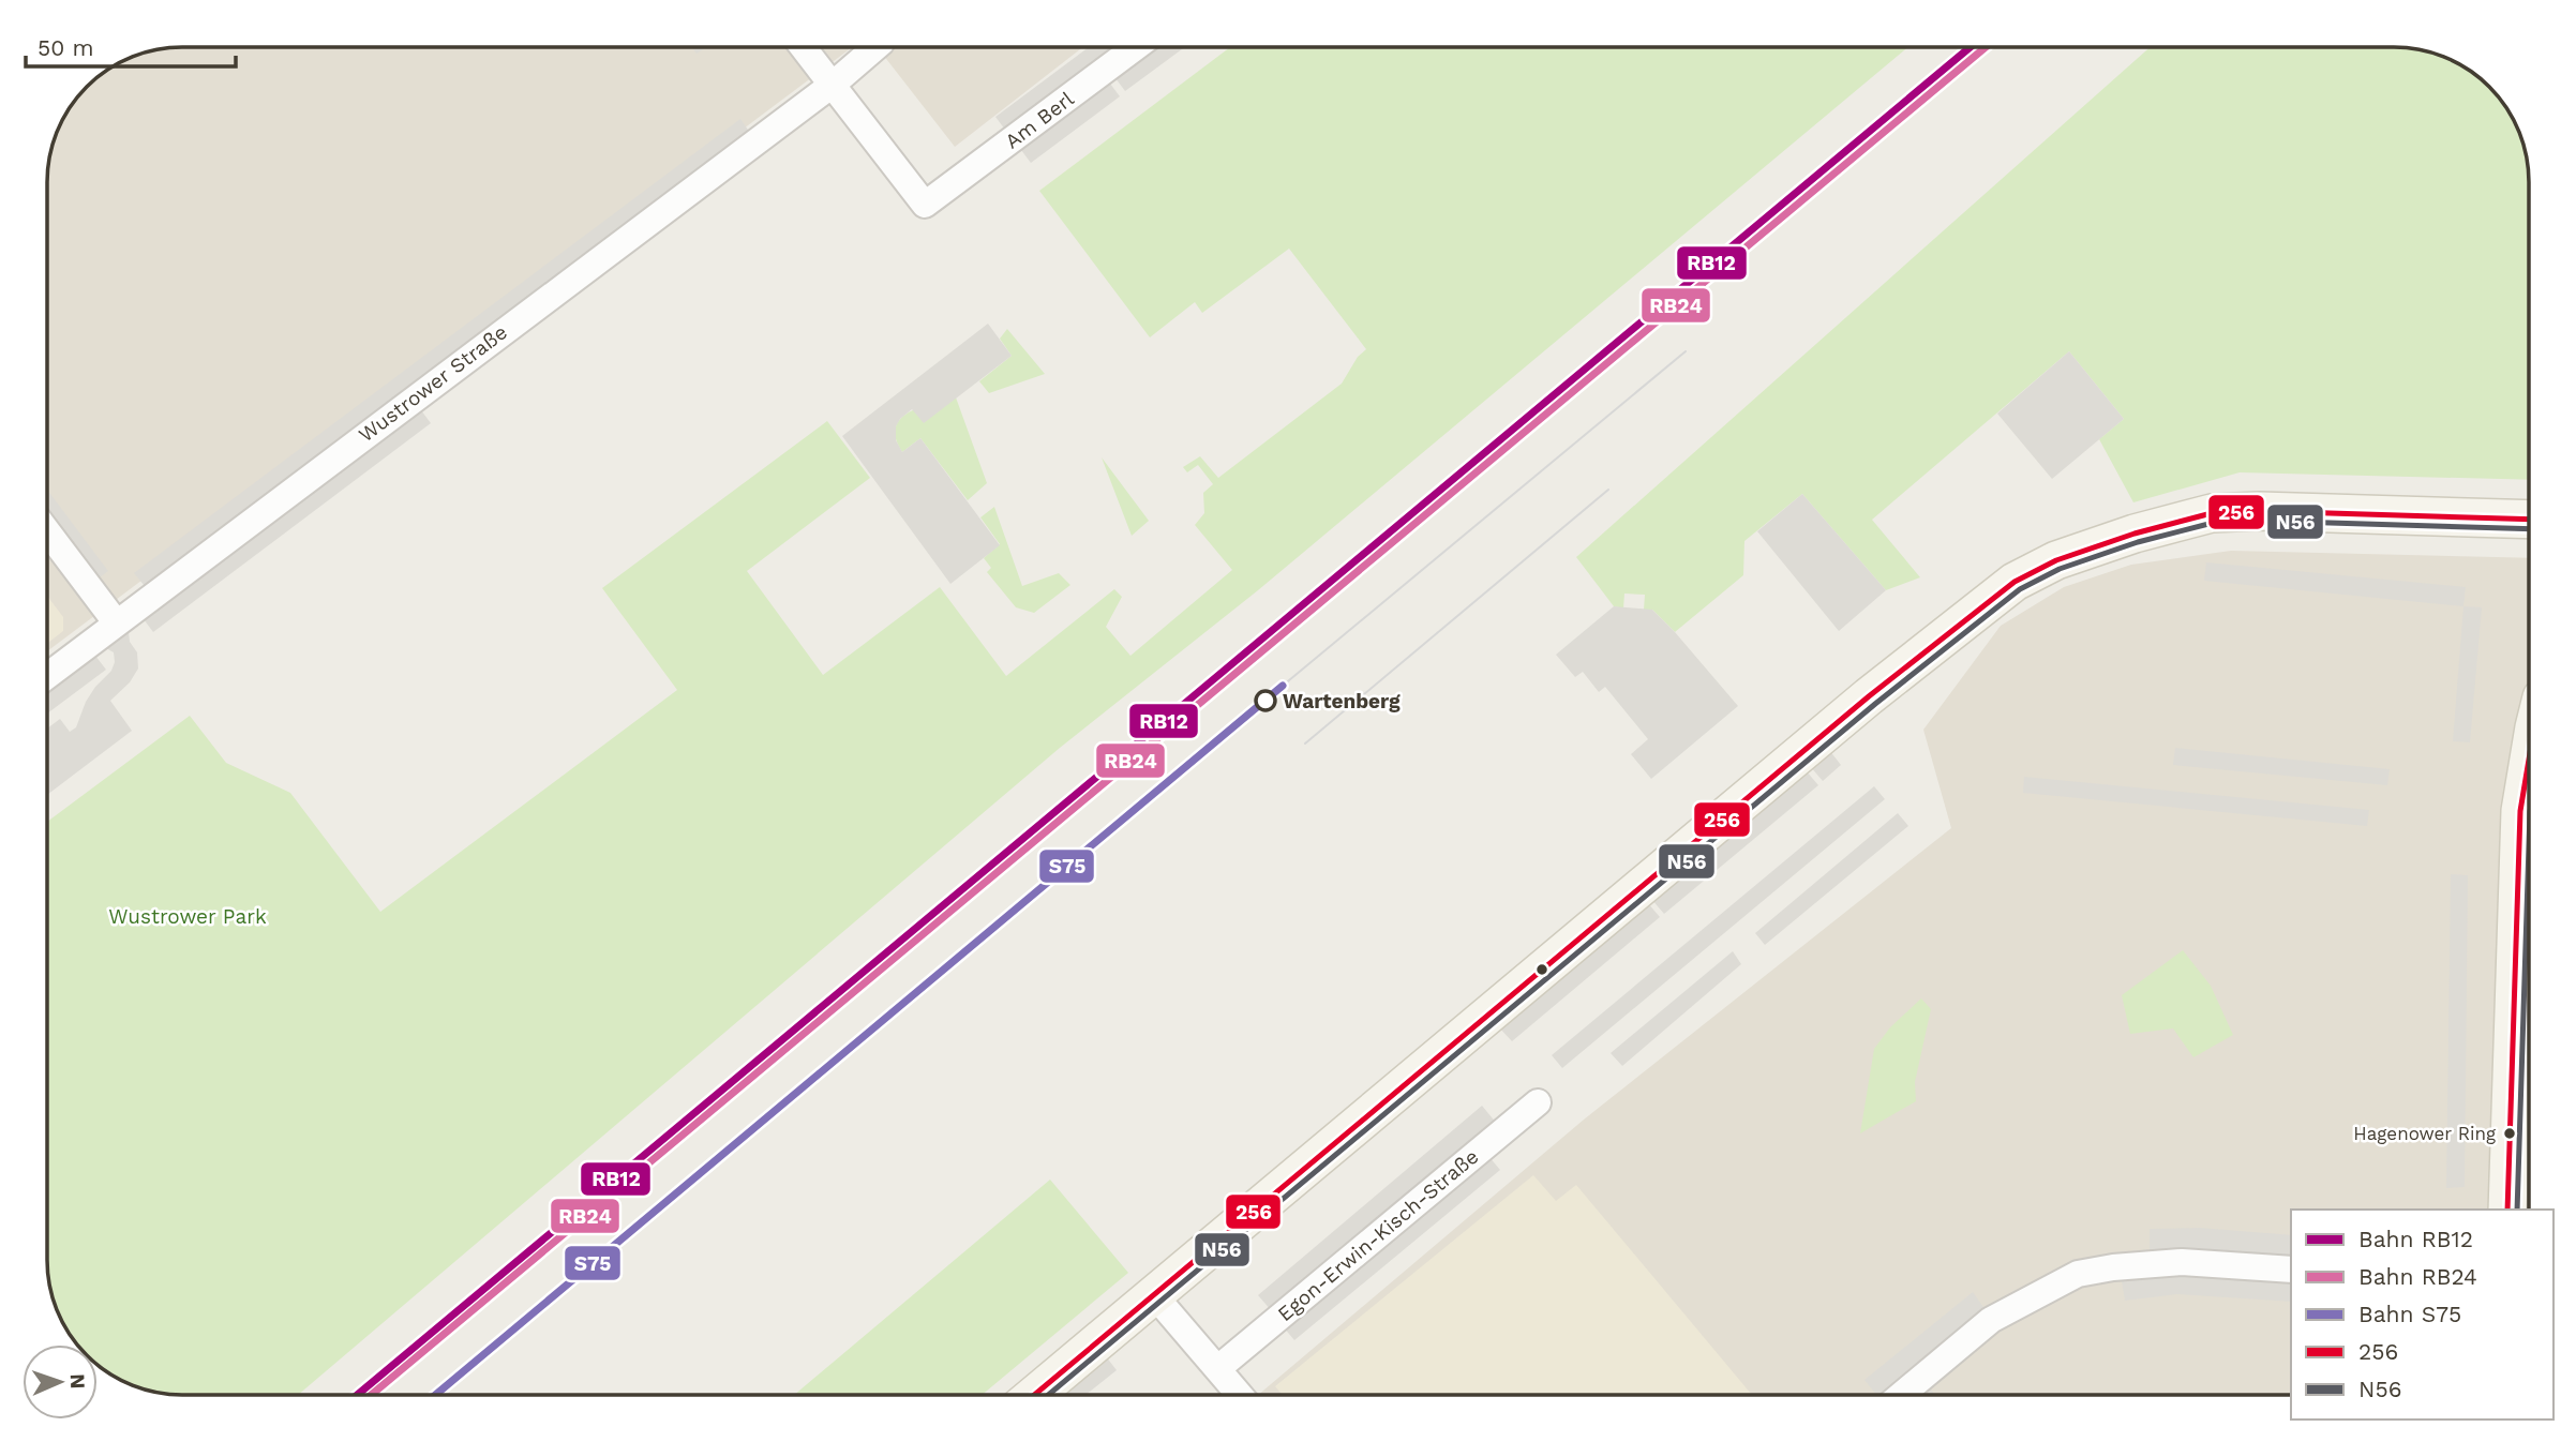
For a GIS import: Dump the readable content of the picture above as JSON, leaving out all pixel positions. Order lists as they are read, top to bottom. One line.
{"streets":{"street":["Am Berl","Wustrower Straße","Egon-Erwin-Kisch-Straße"]},"crossings":[["Am Berl","Wustrower Straße"]],"parks":["Wustrower Park"],"places":["Wartenberg","Hagenower Ring"],"lines":["rail line RB12","rail line RB24","transit line 256","transit line N56","rail line S75"],"legend":["Bahn RB12","Bahn RB24","Bahn S75","256","N56"],"scale_bar":"50 m","north":"right"}
